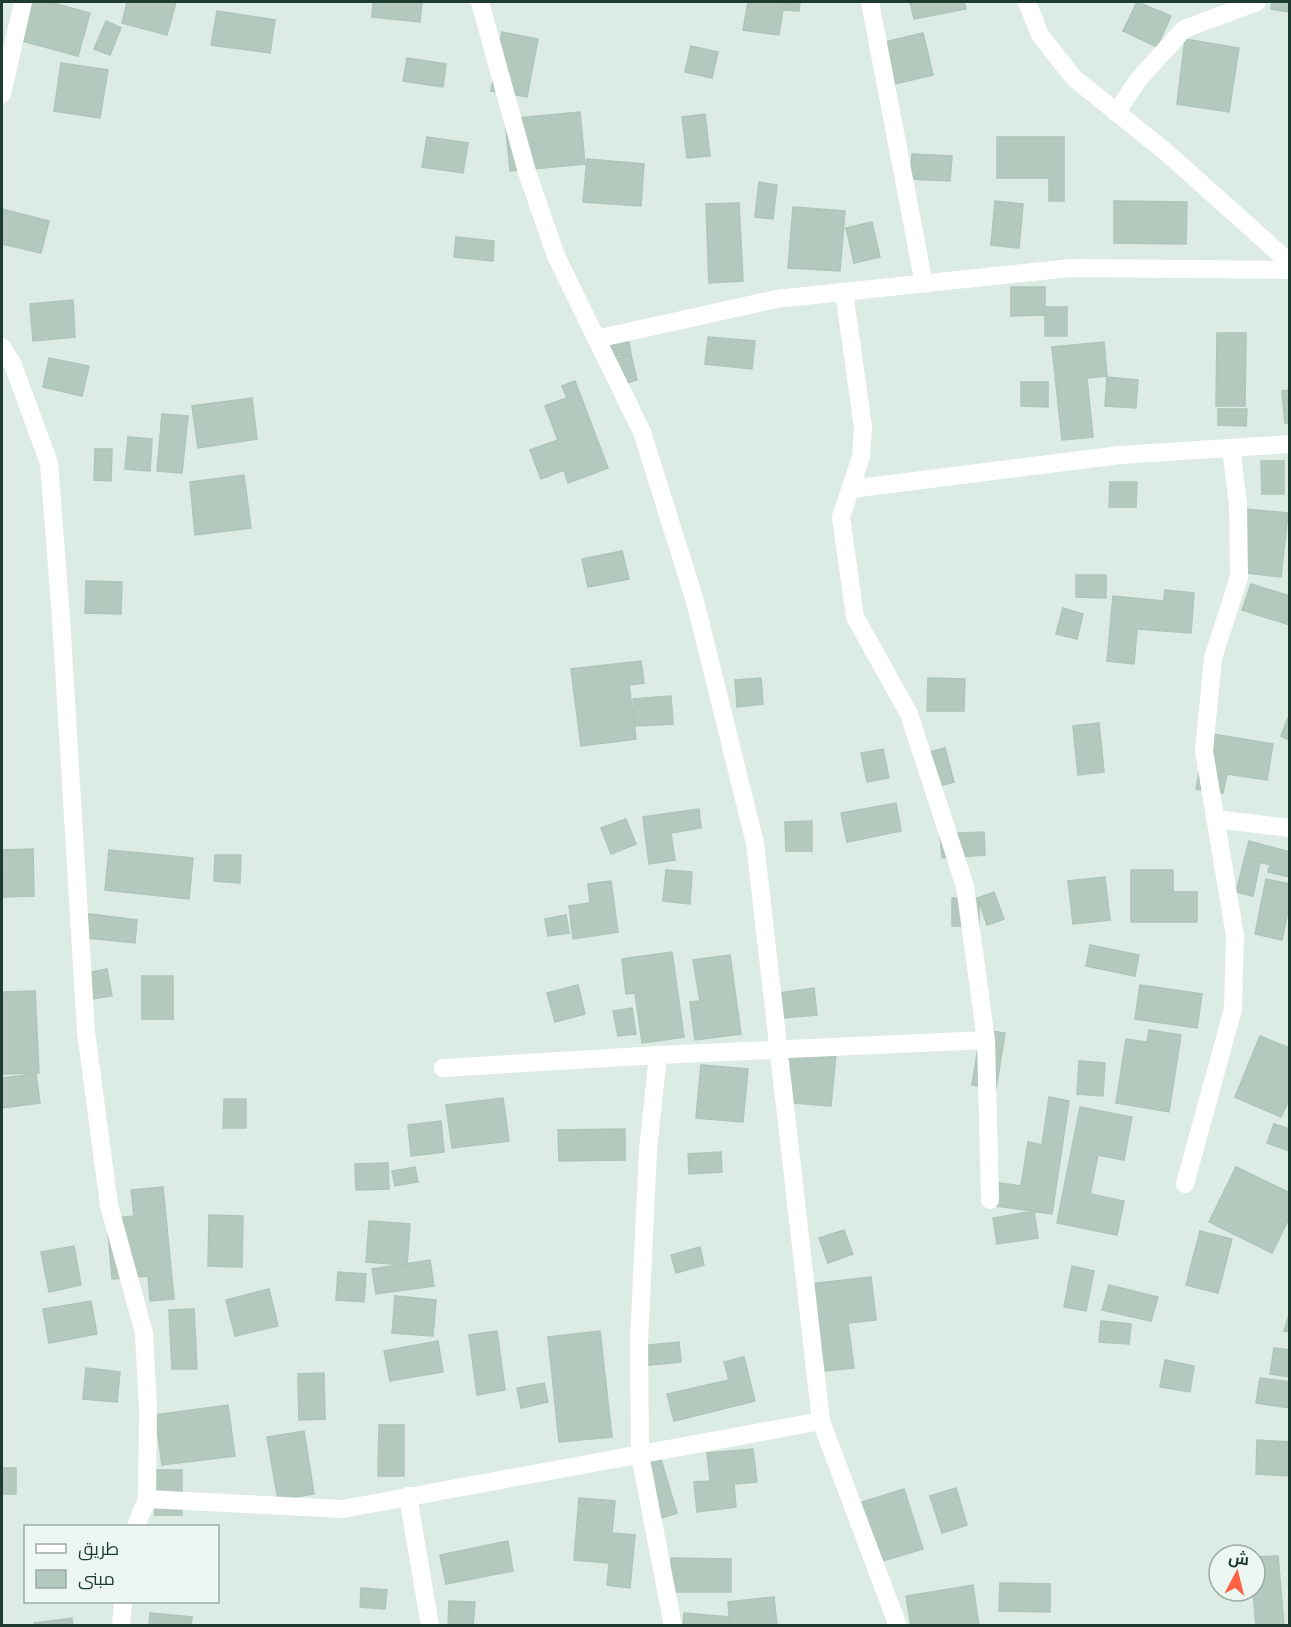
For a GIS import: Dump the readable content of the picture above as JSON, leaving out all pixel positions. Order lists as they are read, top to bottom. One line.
{"legend":["طريق","مبنى"],"north":"top"}
